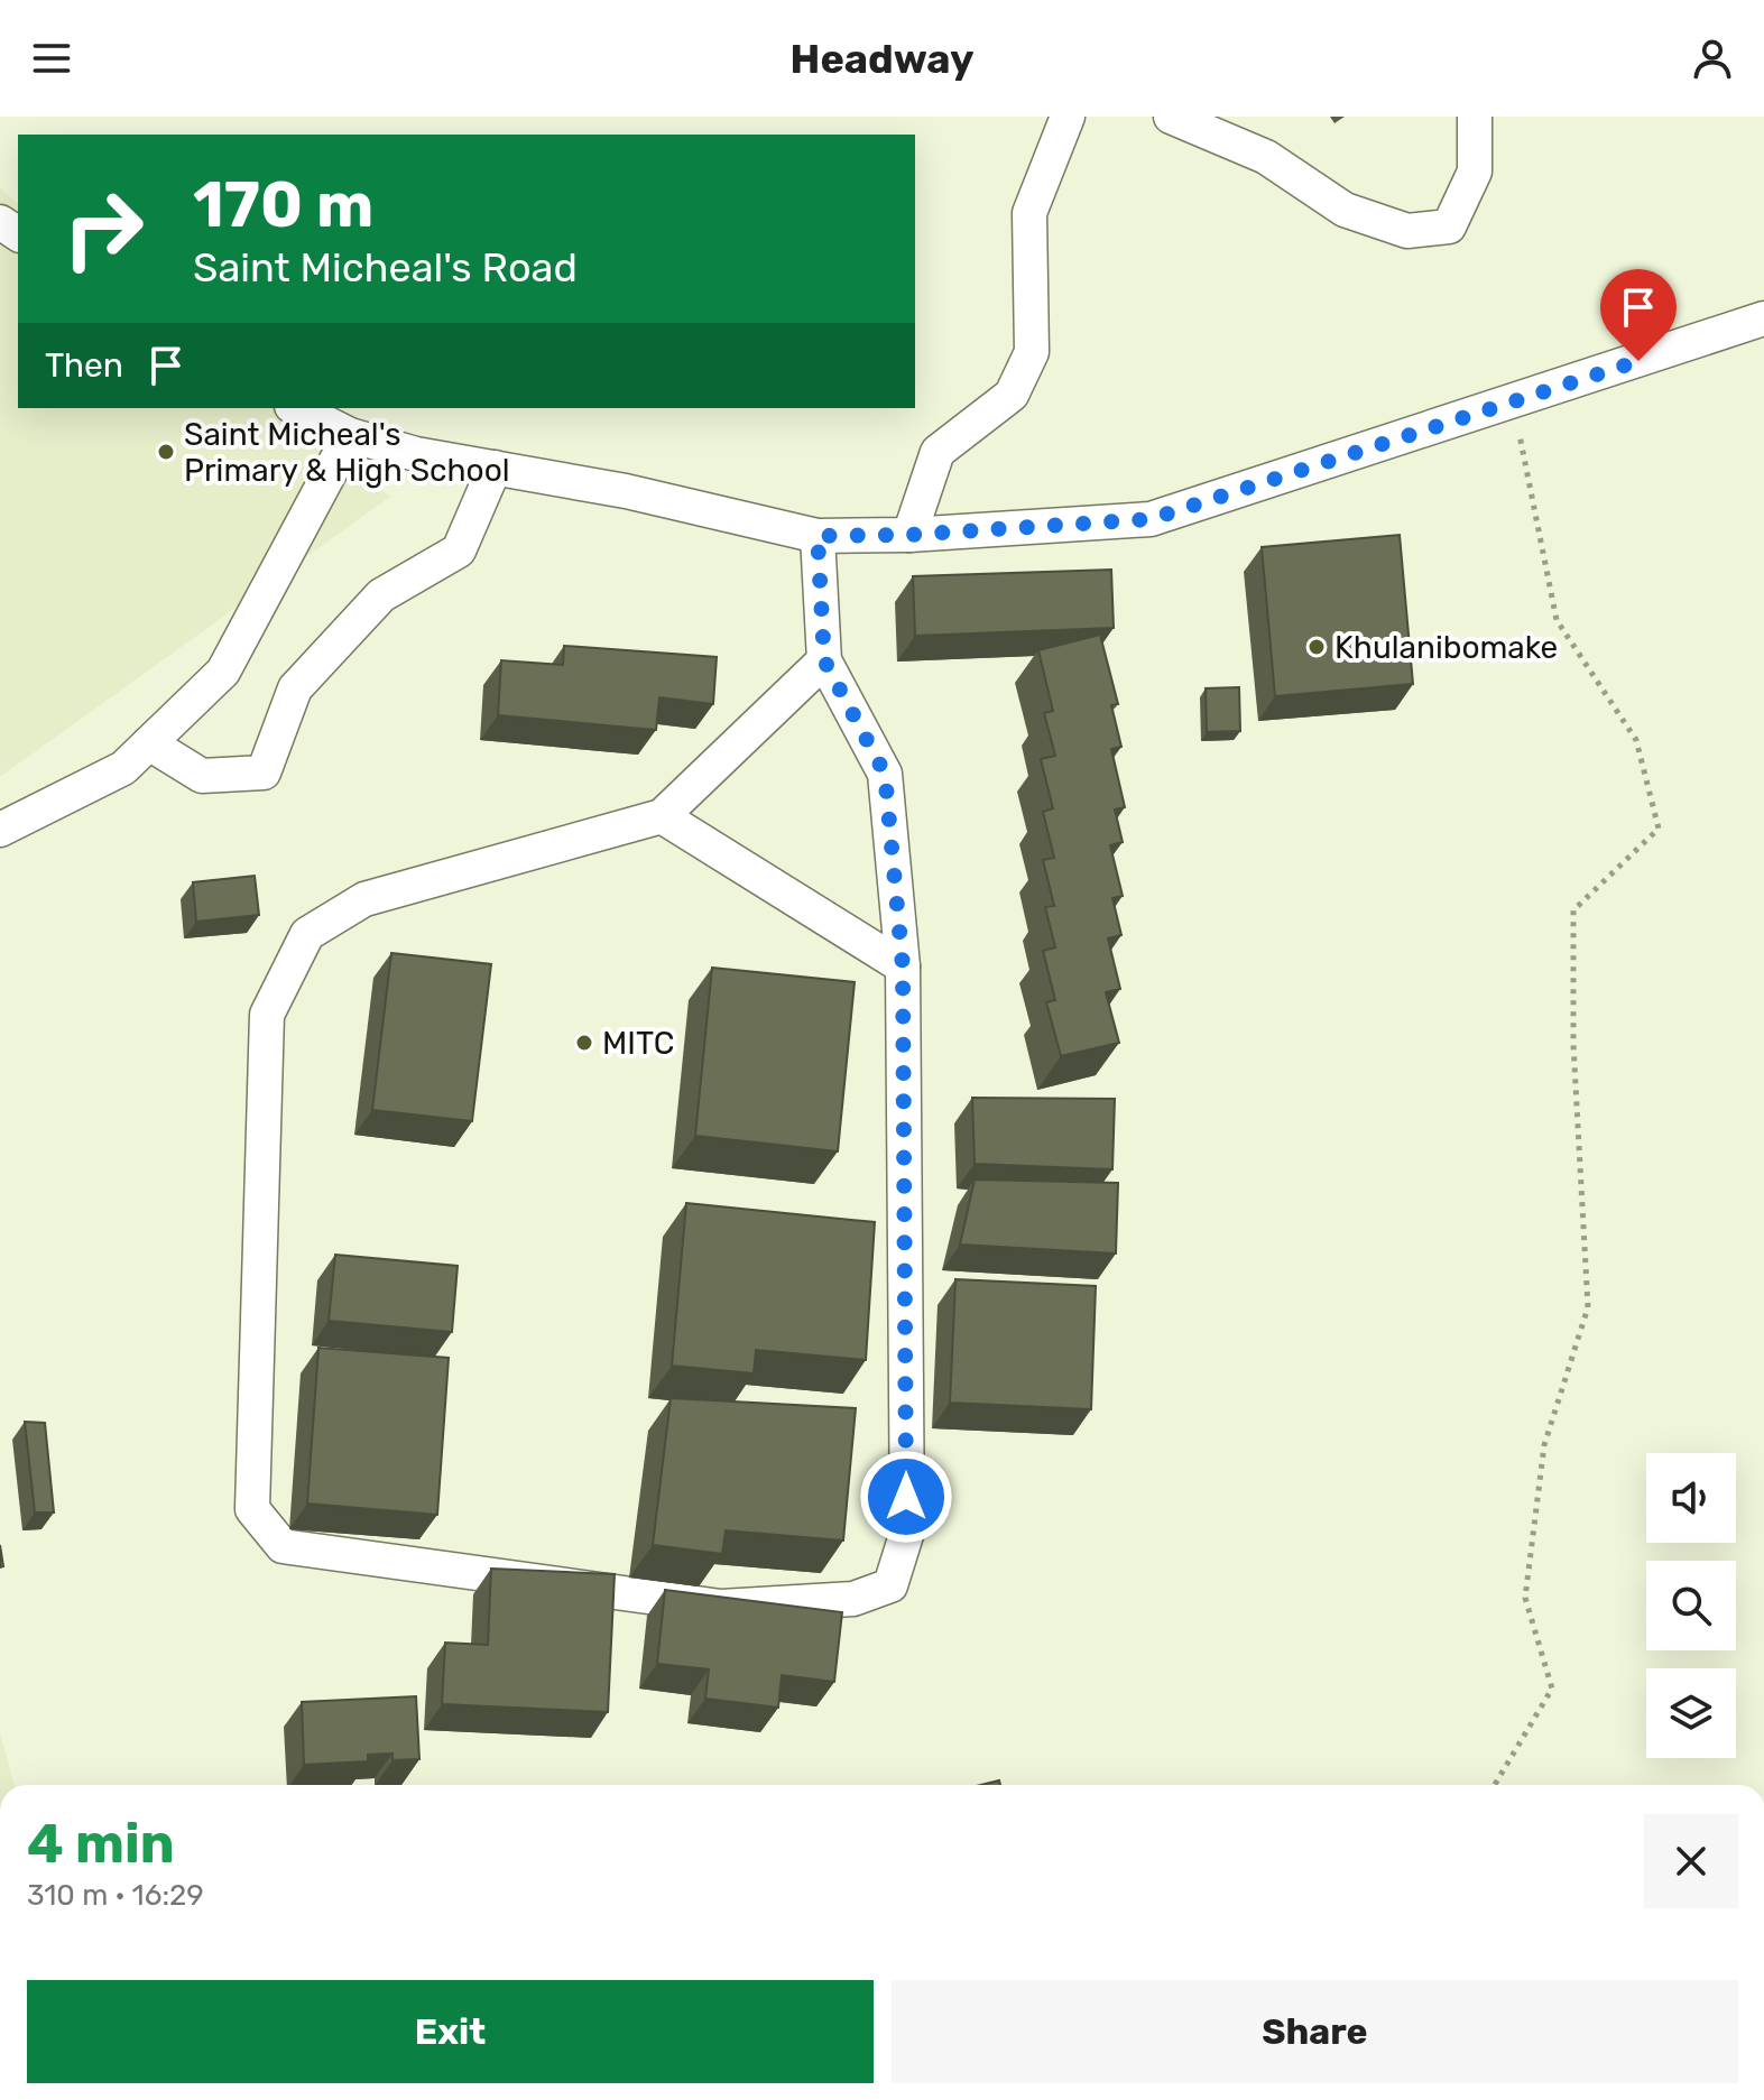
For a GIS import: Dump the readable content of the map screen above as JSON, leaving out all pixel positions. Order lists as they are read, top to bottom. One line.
{"places":["Saint Micheal's Primary & High School","Khulanibomake","MITC"],"page":{"header":"Headway","turn":["170 m","Saint Micheal's Road"],"then":"Then","heading":["4 min","310 m · 16:29"],"buttons":["Exit","Share"]}}
